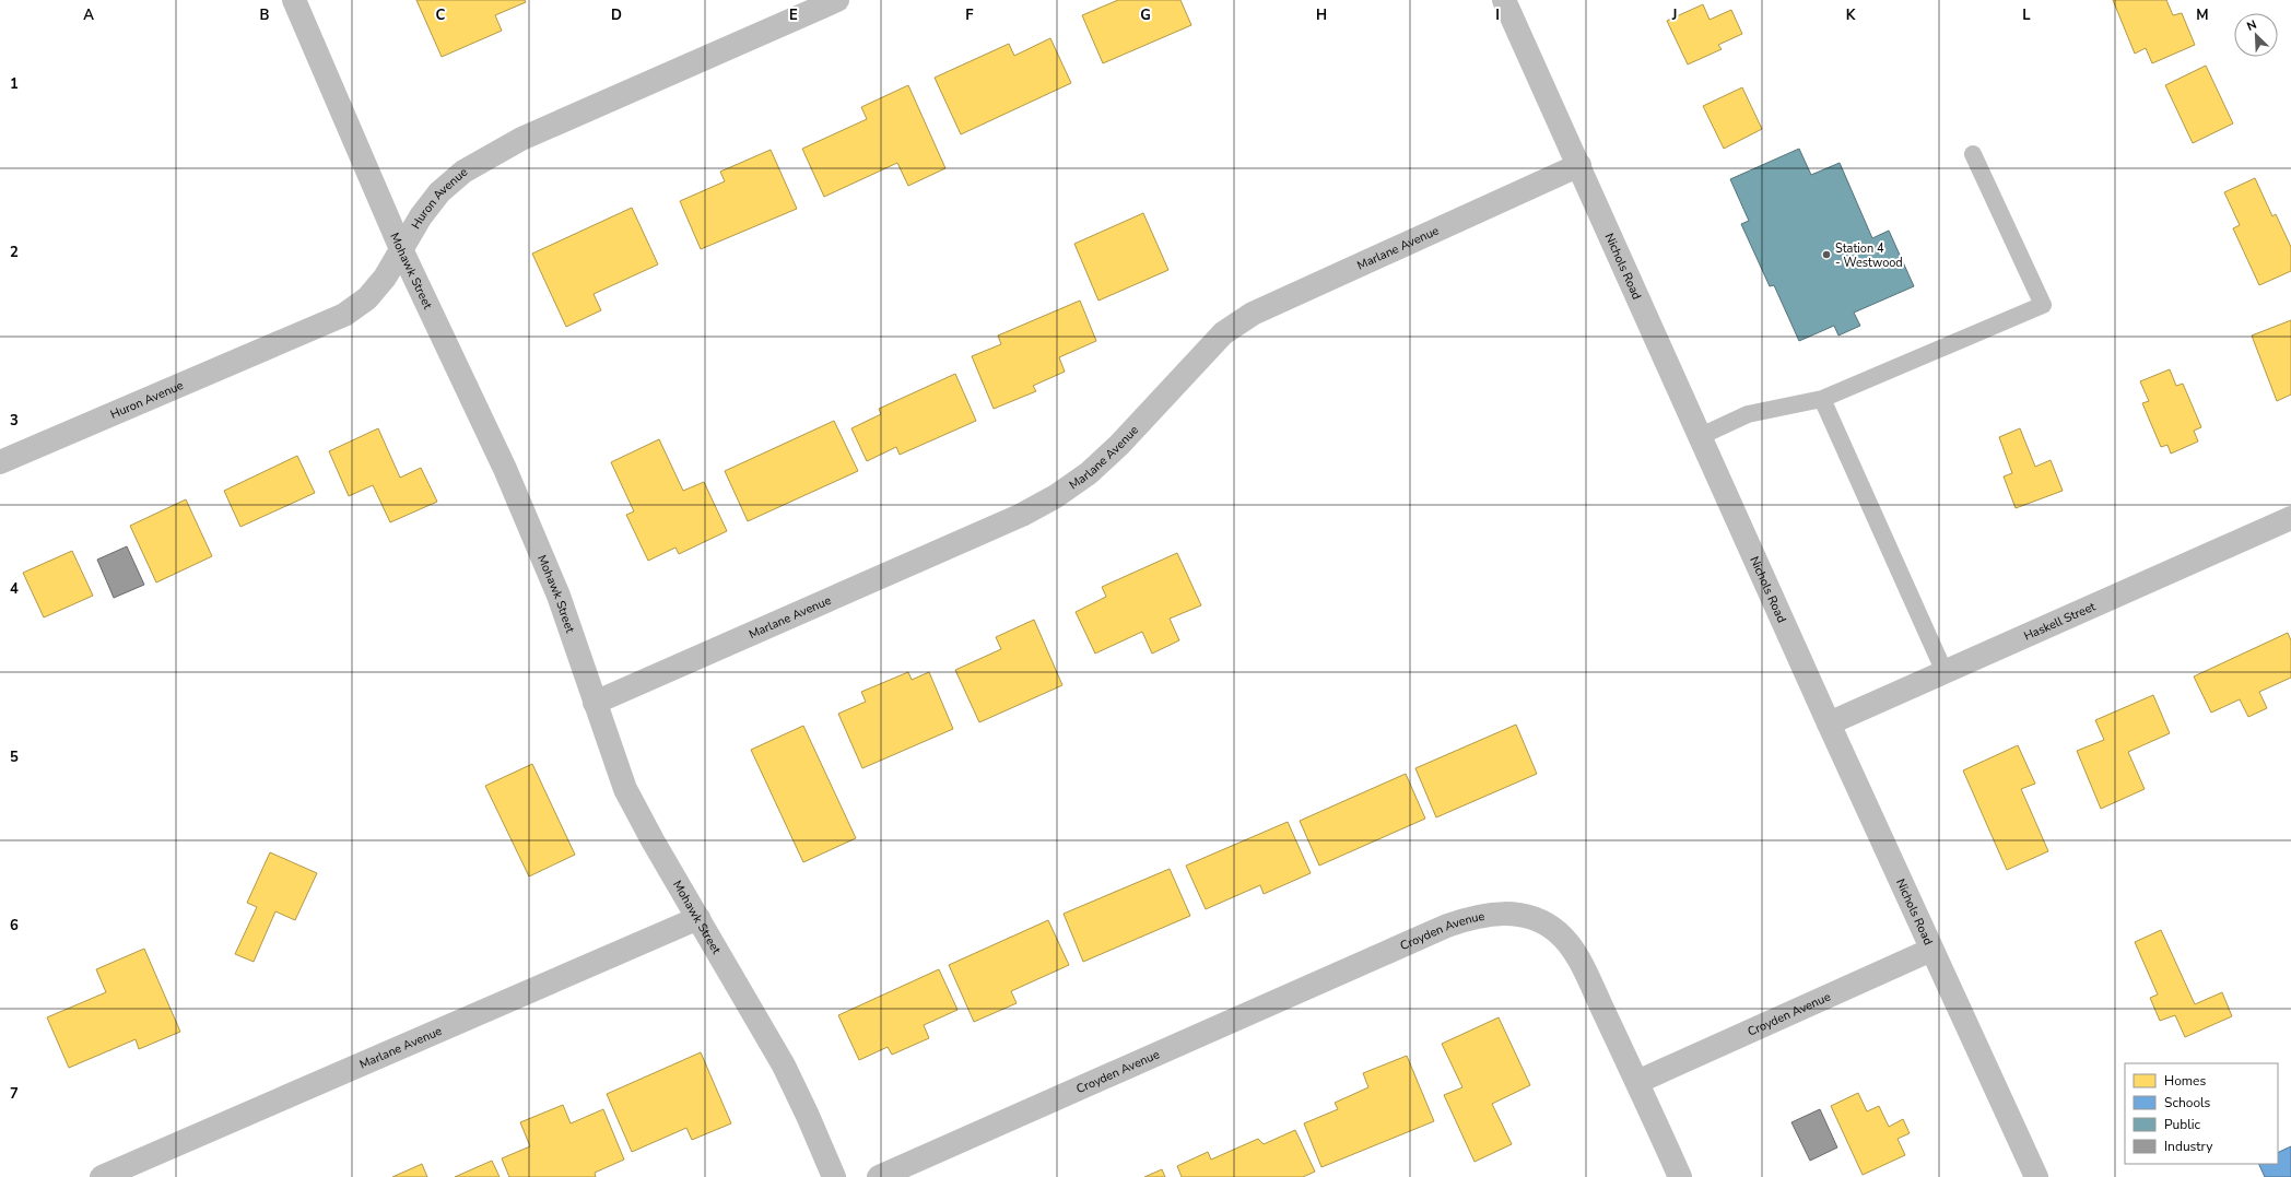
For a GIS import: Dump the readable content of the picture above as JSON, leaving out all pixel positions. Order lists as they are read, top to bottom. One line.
{"streets":{"street":["Huron Avenue","Marlane Avenue","Nichols Road","Mohawk Street","Haskell Street","Croyden Avenue"]},"crossings":[["Huron Avenue","Mohawk Street"],["Marlane Avenue","Nichols Road"],["Marlane Avenue","Mohawk Street"],["Nichols Road","Haskell Street"],["Nichols Road","Croyden Avenue"]],"places":["Station 4 - Westwood"],"legend":["Homes","Schools","Public","Industry"],"north":"top left","grid":{"columns":["A","B","C","D","E","F","G","H","I","J","K","L","M"],"rows":["1","2","3","4","5","6","7"]}}
